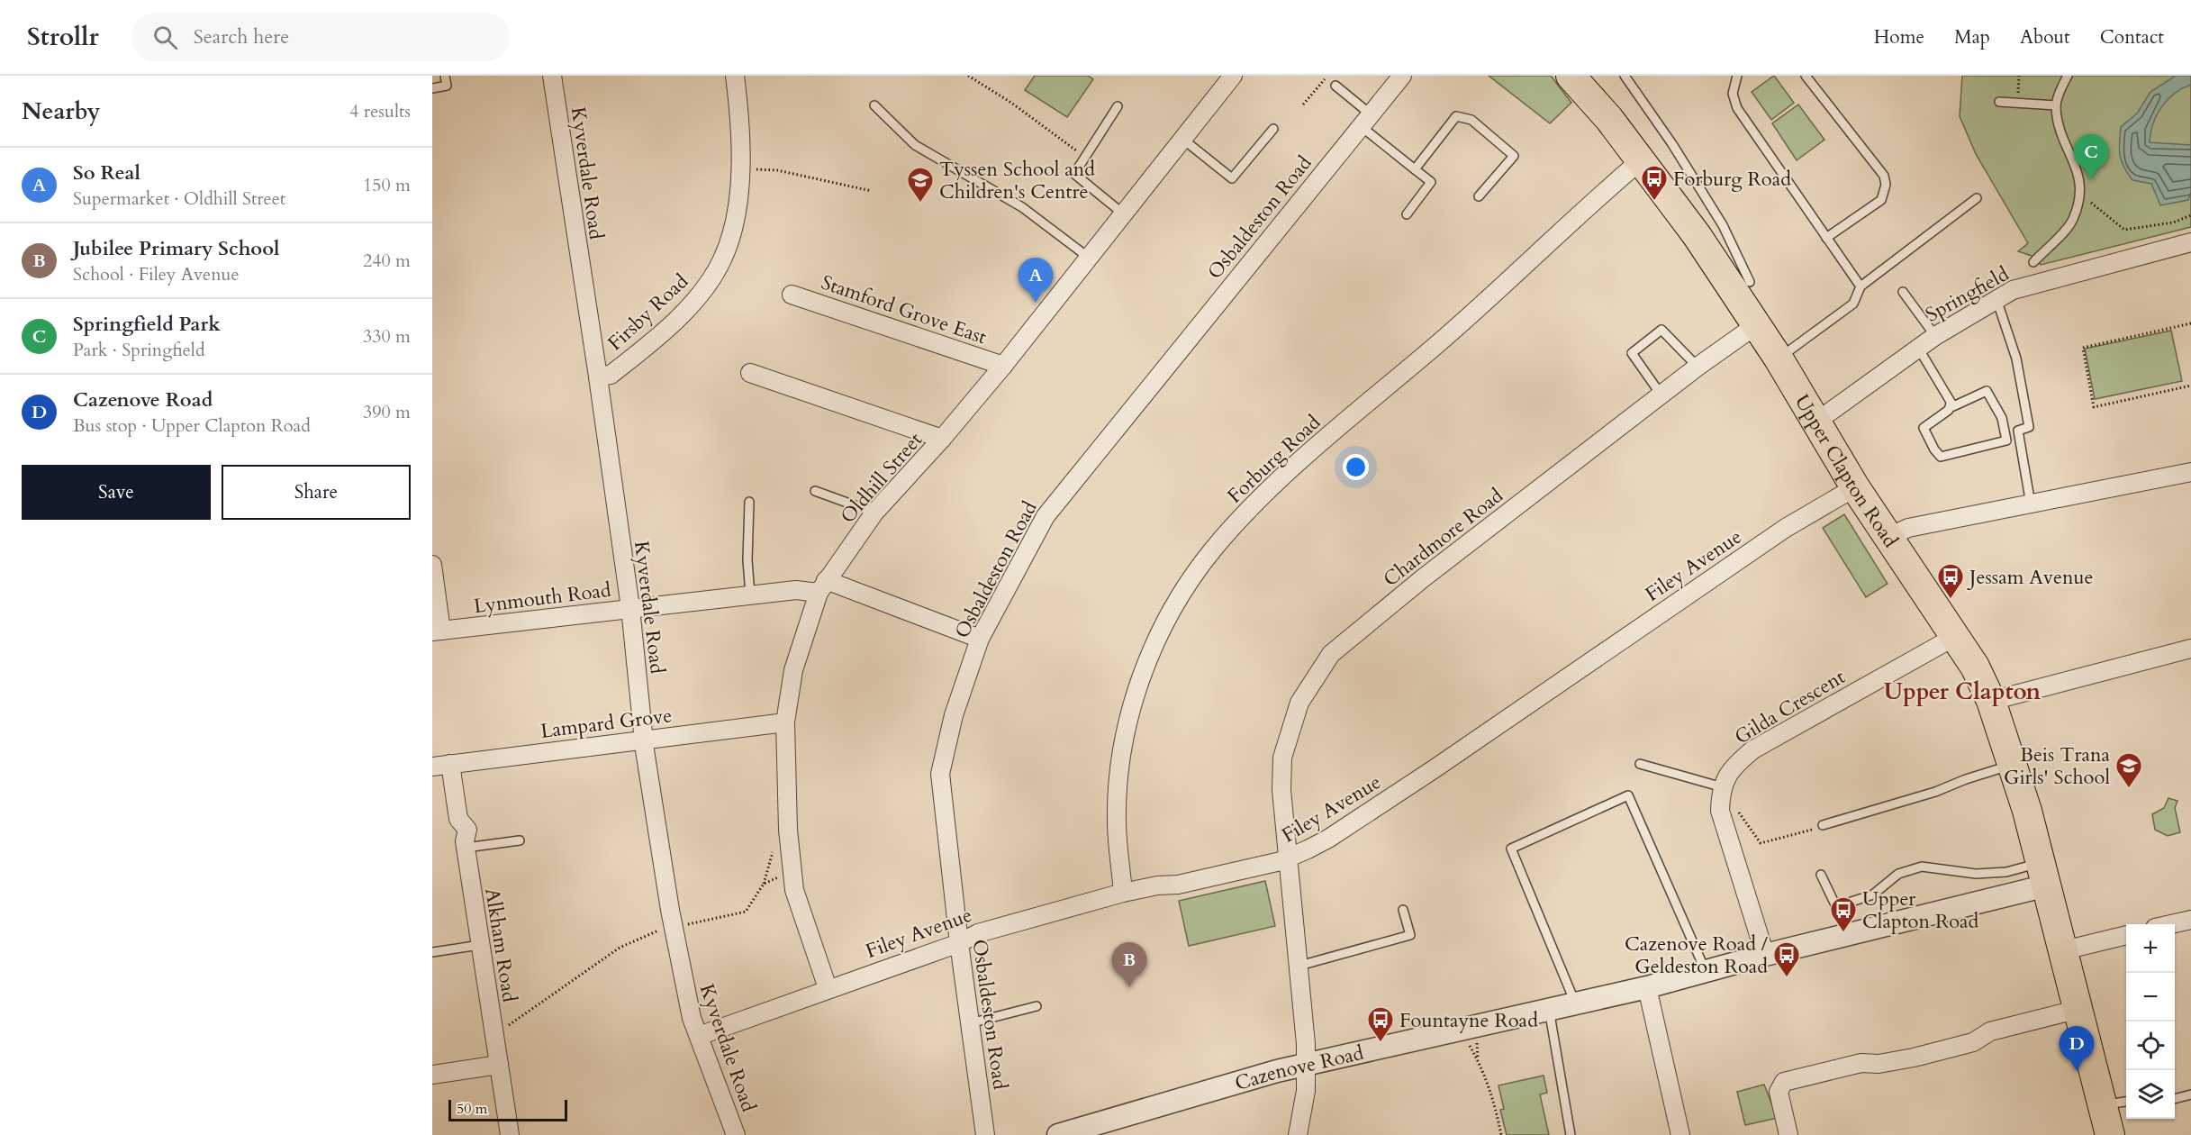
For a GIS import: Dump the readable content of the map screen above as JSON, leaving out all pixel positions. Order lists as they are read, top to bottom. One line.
{"streets":{"highway":["Upper Clapton Road"],"street":["Kyverdale Road","Osbaldeston Road","Springfield","Stamford Grove East","Firsby Road","Forburg Road","Oldhill Street","Chardmore Road","Filey Avenue","Lynmouth Road","Gilda Crescent","Lampard Grove","Alkham Road","Cazenove Road"]},"crossings":[["Kyverdale Road","Firsby Road"],["Kyverdale Road","Filey Avenue"],["Kyverdale Road","Lynmouth Road"],["Kyverdale Road","Lampard Grove"],["Osbaldeston Road","Filey Avenue"],["Osbaldeston Road","Lynmouth Road"],["Springfield","Upper Clapton Road"],["Stamford Grove East","Oldhill Street"],["Forburg Road","Upper Clapton Road"],["Forburg Road","Filey Avenue"],["Upper Clapton Road","Chardmore Road"],["Upper Clapton Road","Filey Avenue"],["Upper Clapton Road","Gilda Crescent"],["Upper Clapton Road","Cazenove Road"],["Oldhill Street","Filey Avenue"],["Oldhill Street","Lynmouth Road"],["Oldhill Street","Lampard Grove"],["Chardmore Road","Filey Avenue"],["Gilda Crescent","Cazenove Road"],["Lampard Grove","Alkham Road"]],"districts":["Upper Clapton"],"places":{"bus stop":["Forburg Road","Jessam Avenue","Upper Clapton Road","Cazenove Road / Geldeston Road","Fountayne Road"],"school or university":["Tyssen School and Children's Centre","Beis Trana Girls' School"]},"scale_bar":"50 m","page":{"header":"Strollr","search":"Search here","nav":["Home","Map","About","Contact"],"heading":["Nearby","4 results"],"pins":["C","A","B","D"],"list":[{"mark":"A","name":"So Real","note":"Supermarket · Oldhill Street","value":"150 m"},{"mark":"B","name":"Jubilee Primary School","note":"School · Filey Avenue","value":"240 m"},{"mark":"C","name":"Springfield Park","note":"Park · Springfield","value":"330 m"},{"mark":"D","name":"Cazenove Road","note":"Bus stop · Upper Clapton Road","value":"390 m"}],"buttons":["Save","Share"],"map_buttons":["+","−"],"scale":"50 m"}}
